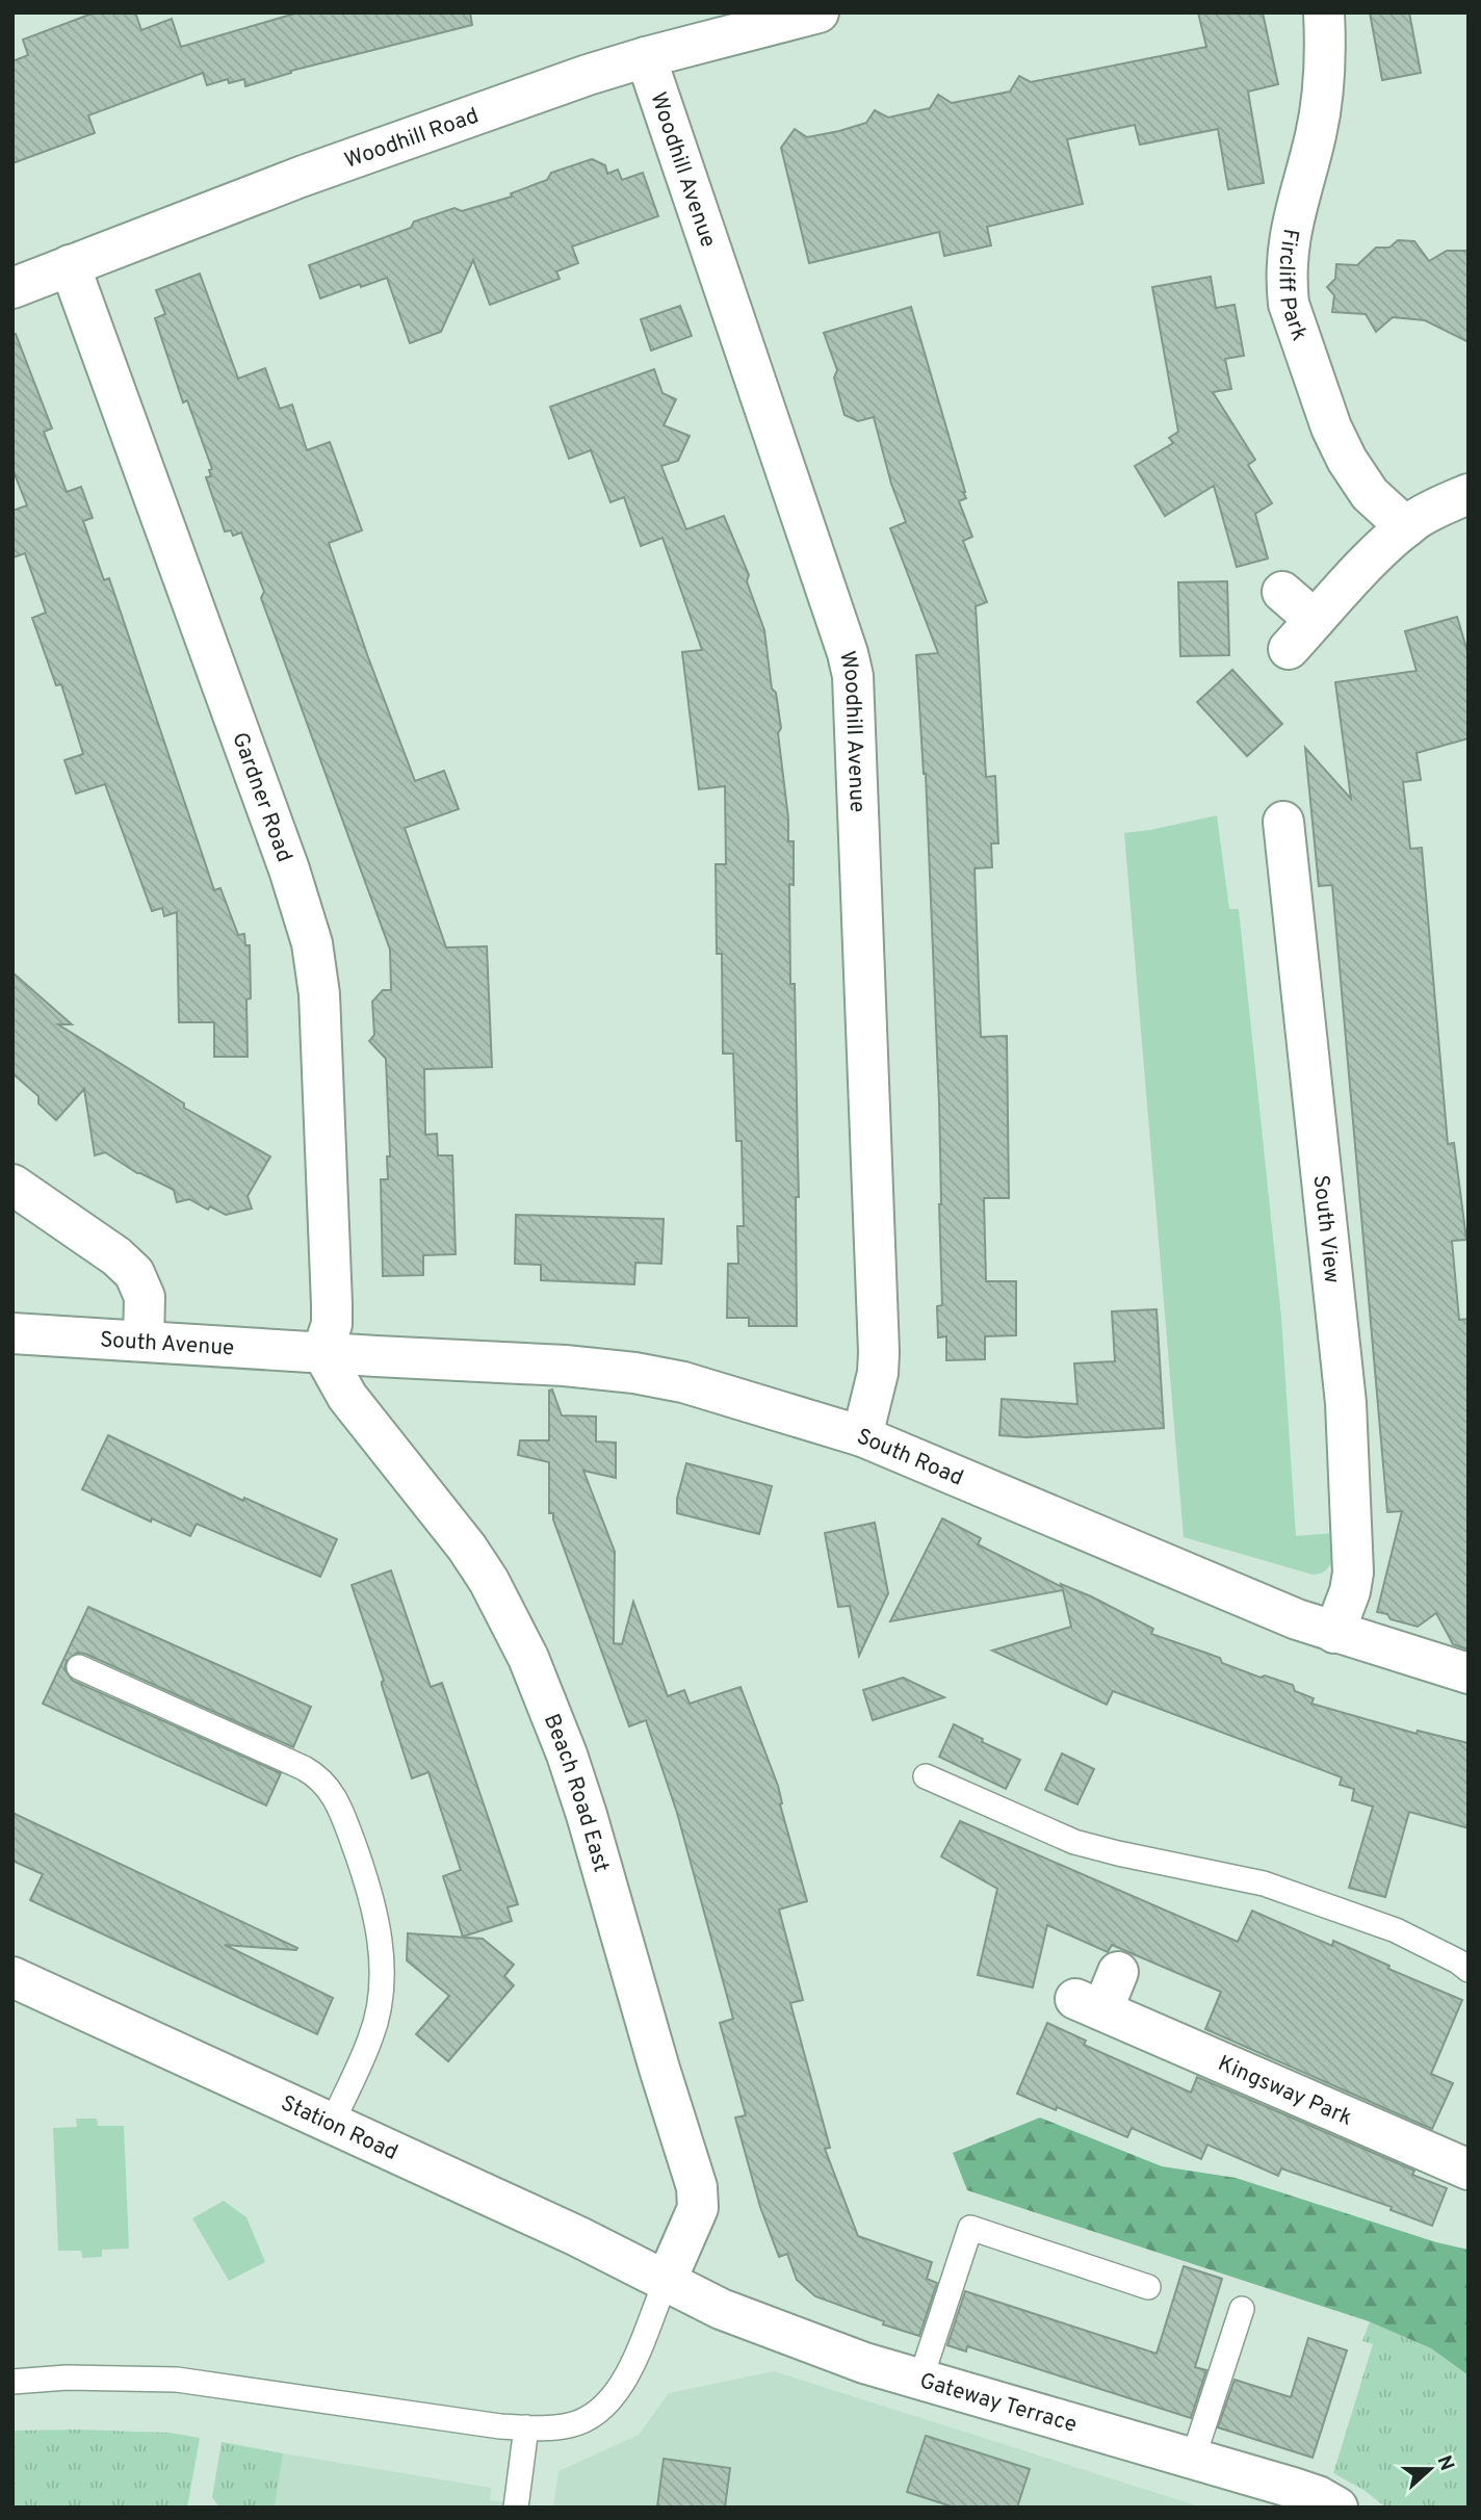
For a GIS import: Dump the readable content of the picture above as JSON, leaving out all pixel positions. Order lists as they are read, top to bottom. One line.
{"streets":{"street":["Woodhill Road","Woodhill Avenue","Fircliff Park","Gardner Road","South View","South Avenue","South Road","Beach Road East","Kingsway Park","Station Road","Gateway Terrace"]},"crossings":[["Woodhill Road","Woodhill Avenue"],["Woodhill Road","Gardner Road"],["Woodhill Avenue","South Road"],["Gardner Road","South Avenue"],["Gardner Road","South Road"],["Gardner Road","Beach Road East"],["South View","South Road"],["South Avenue","South Road"],["South Avenue","Beach Road East"],["South Road","Beach Road East"],["Beach Road East","Station Road"],["Beach Road East","Gateway Terrace"],["Station Road","Gateway Terrace"]],"north":"right"}
